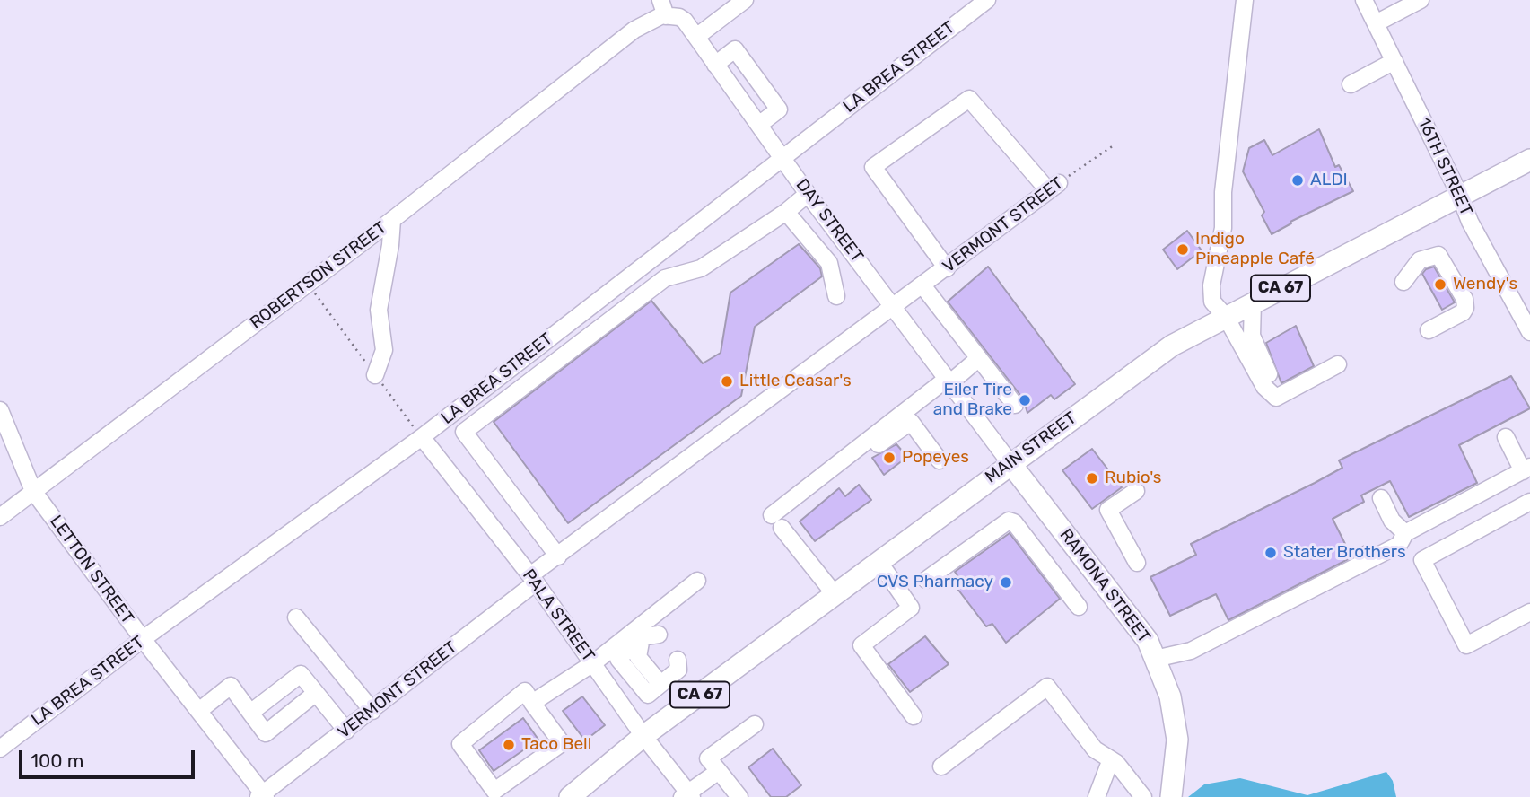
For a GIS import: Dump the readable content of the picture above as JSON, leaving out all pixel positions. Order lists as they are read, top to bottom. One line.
{"streets":{"main road":["CA 67","MAIN STREET","RAMONA STREET"],"street":["LA BREA STREET","16TH STREET","DAY STREET","VERMONT STREET","ROBERTSON STREET","LETTON STREET","PALA STREET"]},"crossings":[["LA BREA STREET","DAY STREET"],["LA BREA STREET","LETTON STREET"],["LA BREA STREET","PALA STREET"],["16TH STREET","MAIN STREET"],["DAY STREET","VERMONT STREET"],["DAY STREET","ROBERTSON STREET"],["DAY STREET","MAIN STREET"],["DAY STREET","RAMONA STREET"],["VERMONT STREET","LETTON STREET"],["VERMONT STREET","PALA STREET"],["ROBERTSON STREET","LETTON STREET"],["MAIN STREET","RAMONA STREET"],["MAIN STREET","PALA STREET"]],"places":["ALDI","Indigo Pineapple Café","Wendy's","Little Ceasar's","Eiler Tire and Brake","Popeyes","Rubio's","Stater Brothers","CVS Pharmacy","Taco Bell"],"scale_bar":"100 m"}
